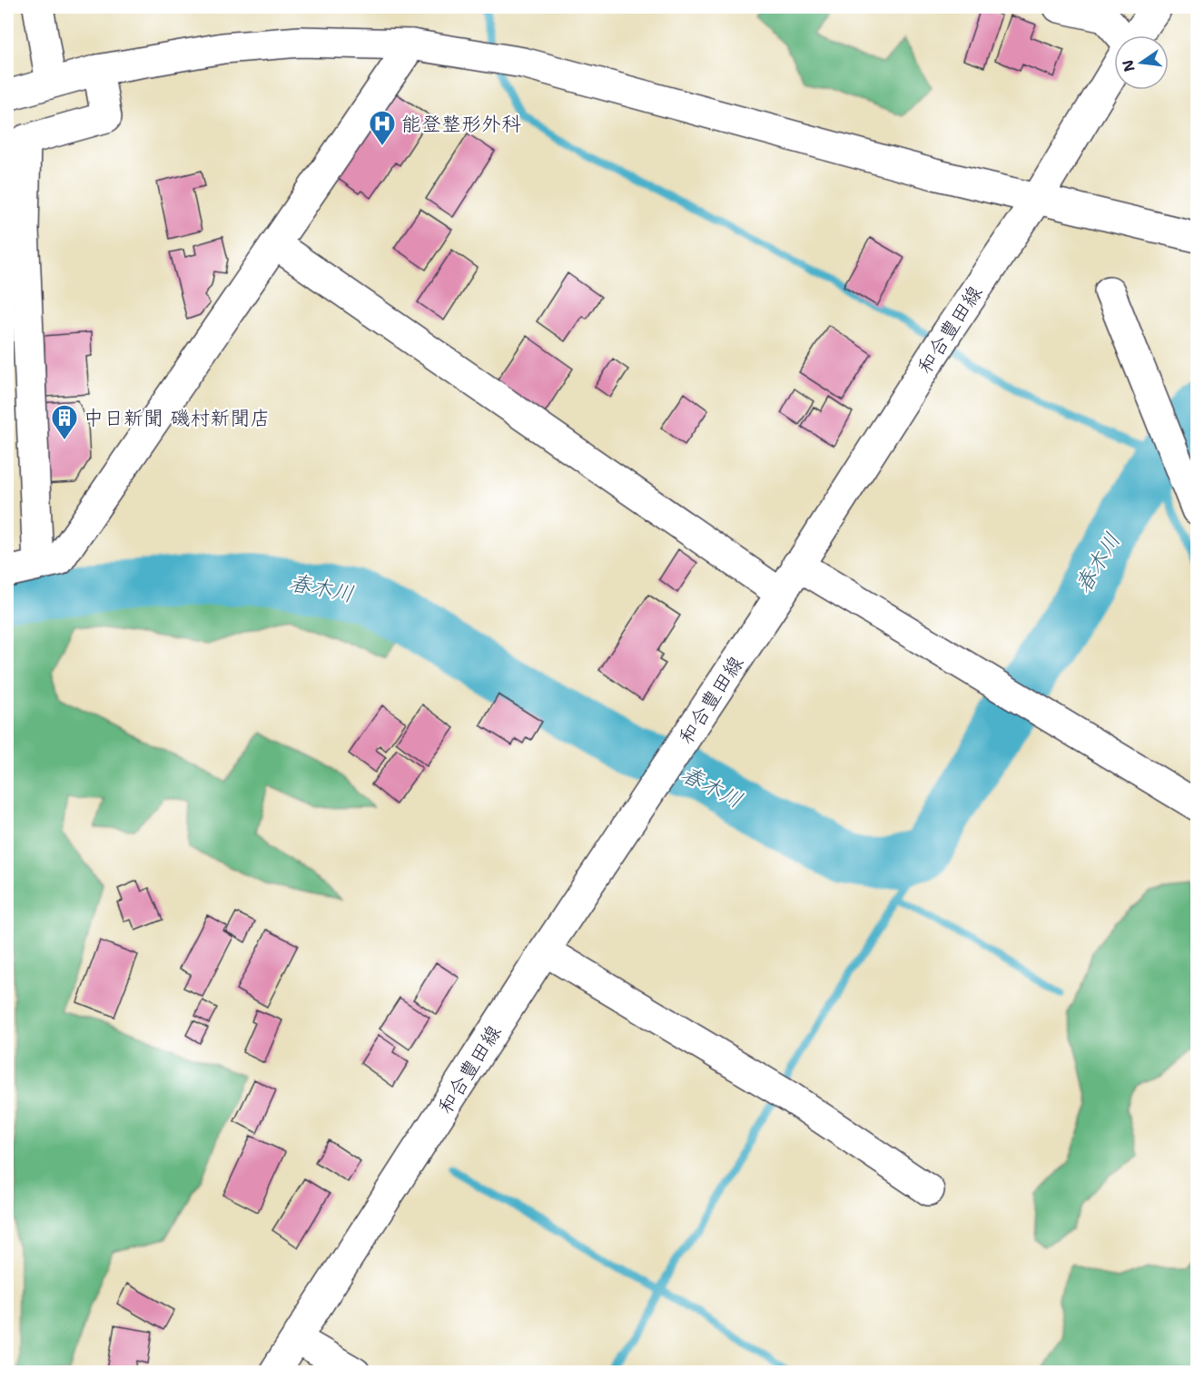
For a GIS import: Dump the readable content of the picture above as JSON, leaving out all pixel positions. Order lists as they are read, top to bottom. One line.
{"streets":{"street":["和合豊田線"]},"water":["春木川"],"places":{"hospital":["能登整形外科"],"building":["中日新聞 磯村新聞店"]},"north":"left"}
